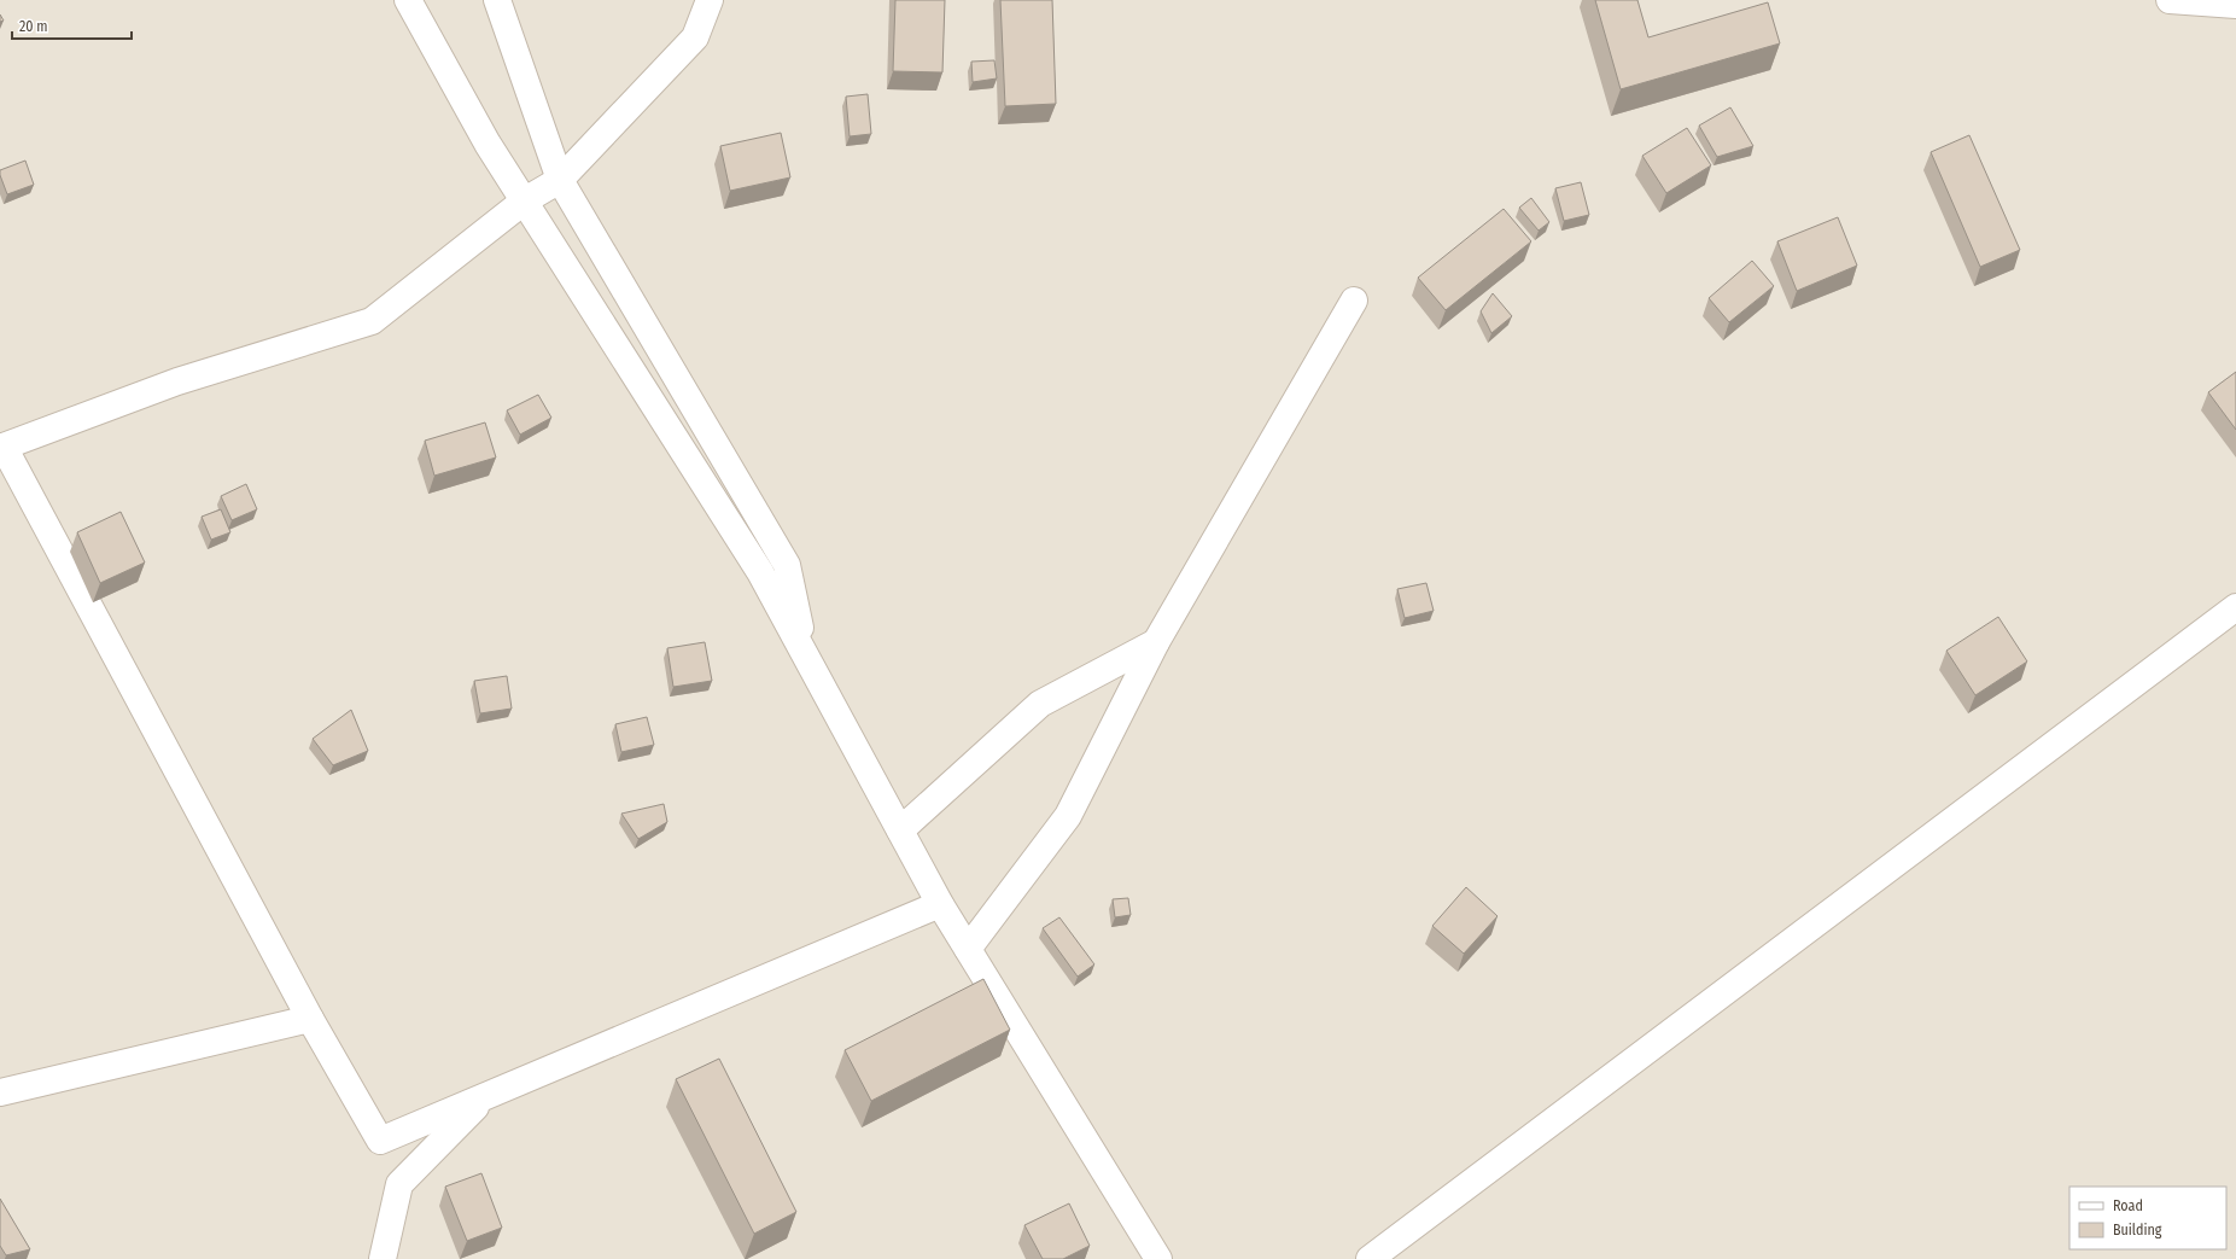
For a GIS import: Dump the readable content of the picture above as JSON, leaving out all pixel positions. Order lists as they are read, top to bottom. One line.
{"legend":["Road","Building"],"scale_bar":"20 m"}
